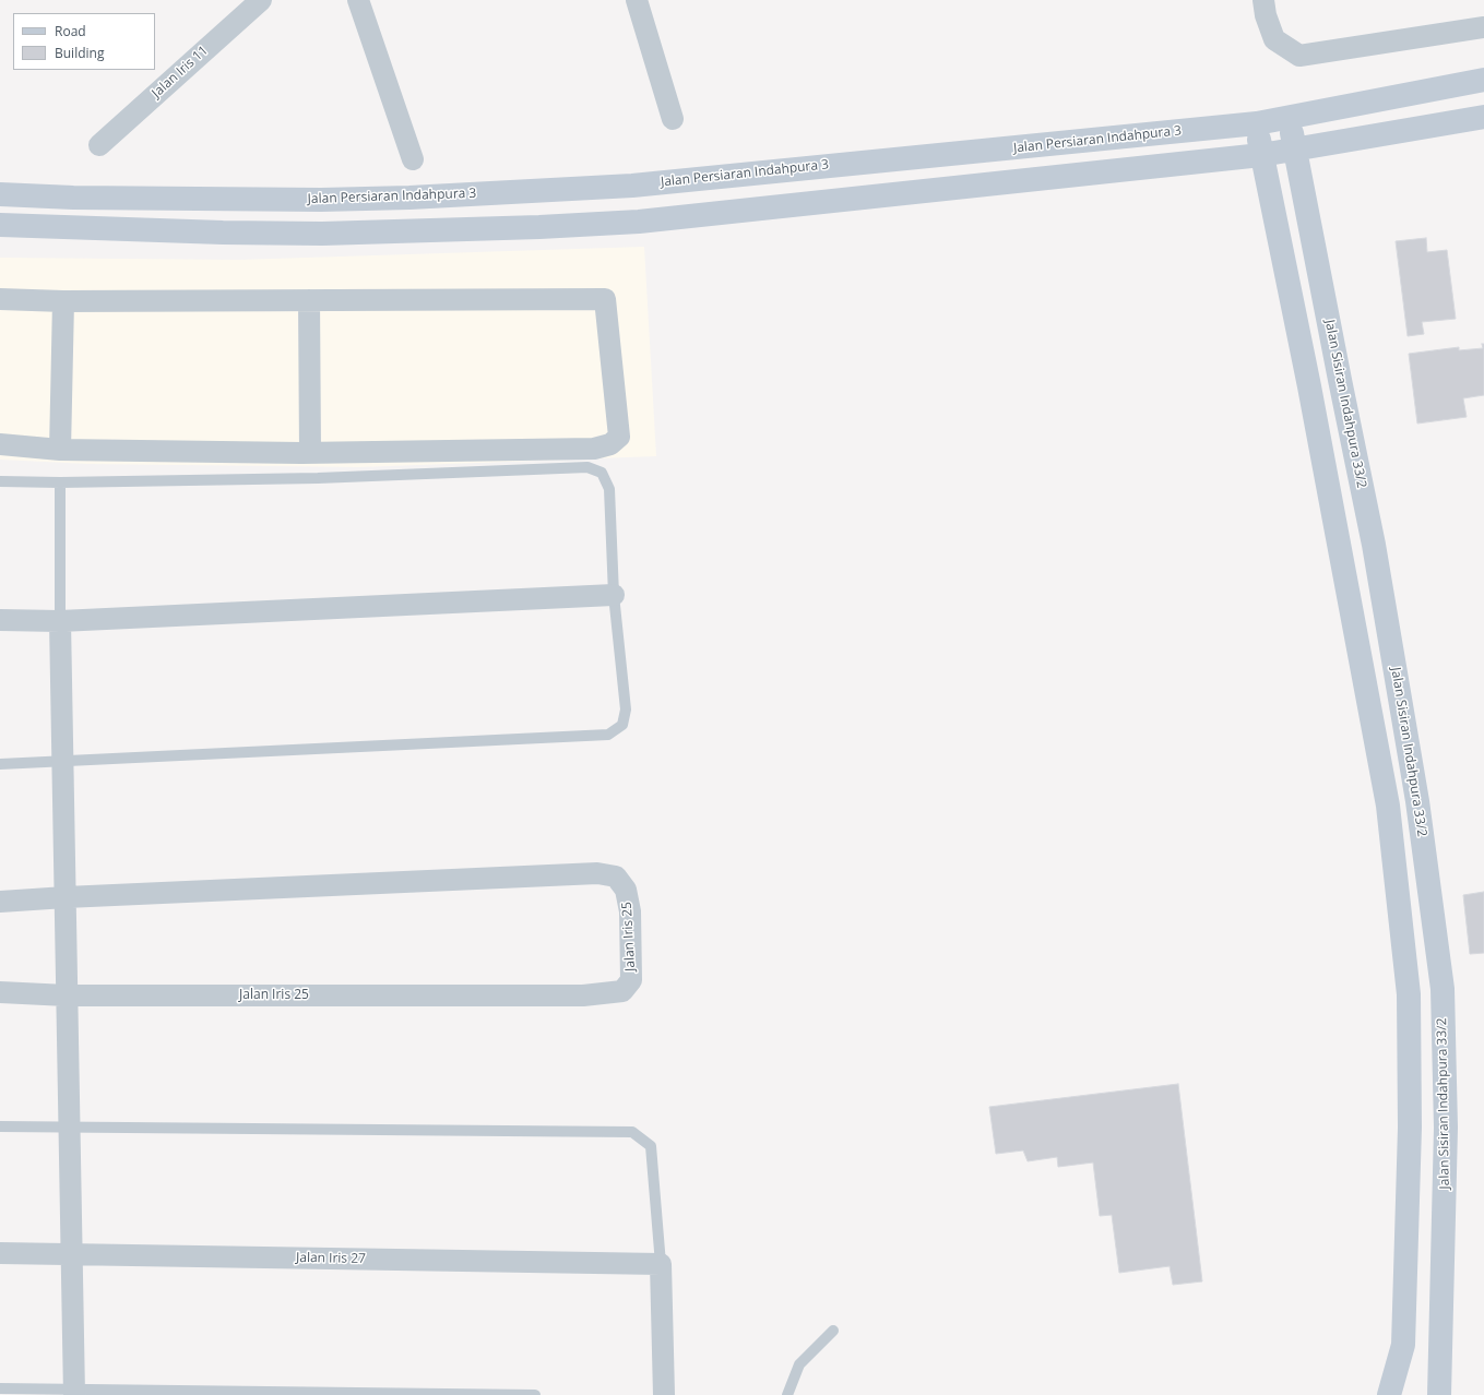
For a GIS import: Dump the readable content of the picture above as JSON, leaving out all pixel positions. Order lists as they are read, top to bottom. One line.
{"streets":{"main road":["Jalan Persiaran Indahpura 3","Jalan Sisiran Indahpura 33/2"],"street":["Jalan Iris 11","Jalan Iris 25","Jalan Iris 27"]},"crossings":[["Jalan Persiaran Indahpura 3","Jalan Sisiran Indahpura 33/2"]],"legend":["Road","Building"]}
